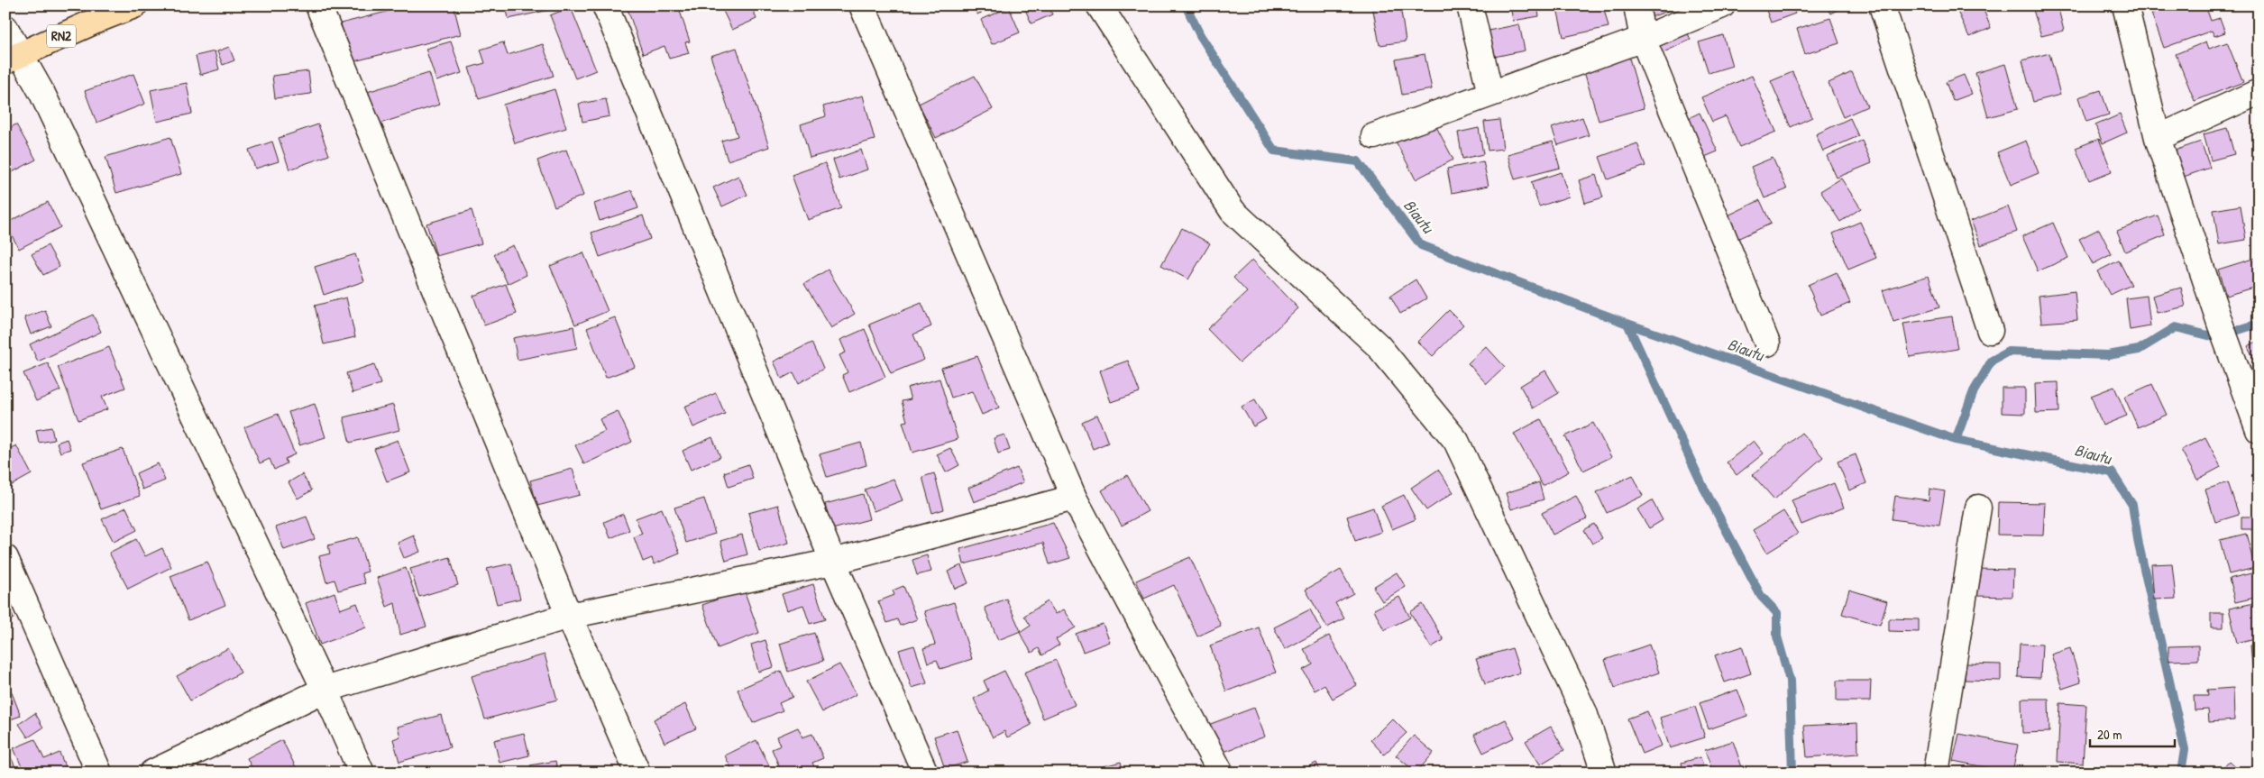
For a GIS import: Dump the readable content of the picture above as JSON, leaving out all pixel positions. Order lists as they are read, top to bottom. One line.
{"streets":{"highway":["RN2"]},"water":["Biautu"],"scale_bar":"20 m"}
